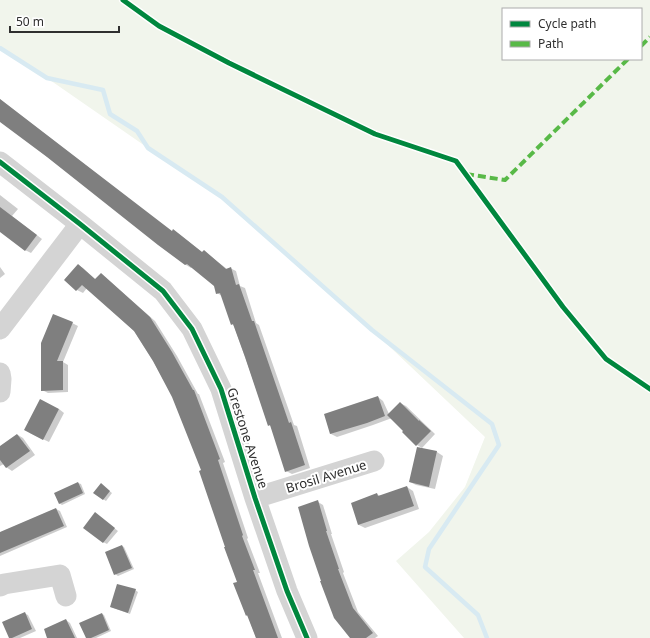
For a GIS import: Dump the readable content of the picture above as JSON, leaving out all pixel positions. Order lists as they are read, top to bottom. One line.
{"streets":{"street":["Grestone Avenue","Brosil Avenue"]},"crossings":[["Grestone Avenue","Brosil Avenue"]],"legend":["Cycle path","Path"],"scale_bar":"50 m"}
